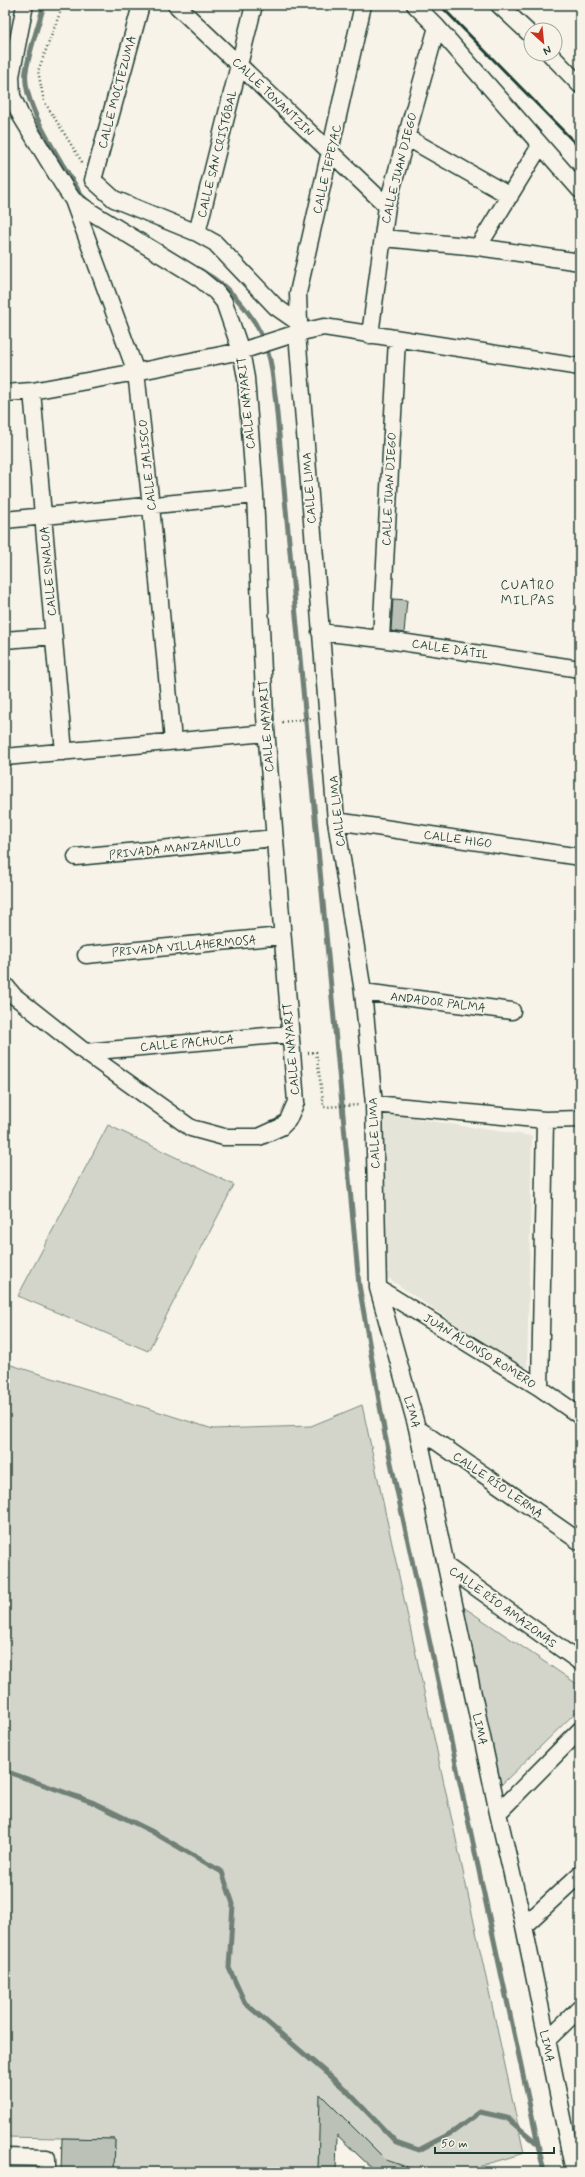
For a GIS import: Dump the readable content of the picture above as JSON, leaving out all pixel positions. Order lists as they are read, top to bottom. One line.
{"streets":{"street":["CALLE MOCTEZUMA","CALLE TONANTZIN","CALLE SAN CRISTÓBAL","CALLE JUAN DIEGO","CALLE TEPEYAC","CALLE NAYARIT","CALLE JALISCO","CALLE LIMA","CALLE SINALOA","CALLE DÁTIL","CALLE HIGO","PRIVADA MANZANILLO","PRIVADA VILLAHERMOSA","ANDADOR PALMA","CALLE PACHUCA","JUAN ALONSO ROMERO","LIMA","CALLE RÍO LERMA","CALLE RÍO AMAZONAS"]},"crossings":[["CALLE TONANTZIN","CALLE SAN CRISTÓBAL"],["CALLE TONANTZIN","CALLE JUAN DIEGO"],["CALLE TONANTZIN","CALLE TEPEYAC"],["CALLE JUAN DIEGO","CALLE DÁTIL"],["CALLE TEPEYAC","CALLE LIMA"],["CALLE NAYARIT","CALLE JALISCO"],["CALLE NAYARIT","PRIVADA MANZANILLO"],["CALLE NAYARIT","PRIVADA VILLAHERMOSA"],["CALLE NAYARIT","CALLE PACHUCA"],["CALLE LIMA","CALLE DÁTIL"],["CALLE LIMA","CALLE HIGO"],["CALLE LIMA","ANDADOR PALMA"],["CALLE LIMA","JUAN ALONSO ROMERO"],["CALLE LIMA","LIMA"],["JUAN ALONSO ROMERO","LIMA"],["LIMA","CALLE RÍO LERMA"],["LIMA","CALLE RÍO AMAZONAS"]],"districts":["CUATRO MILPAS"],"scale_bar":"50 m","north":"bottom right"}
